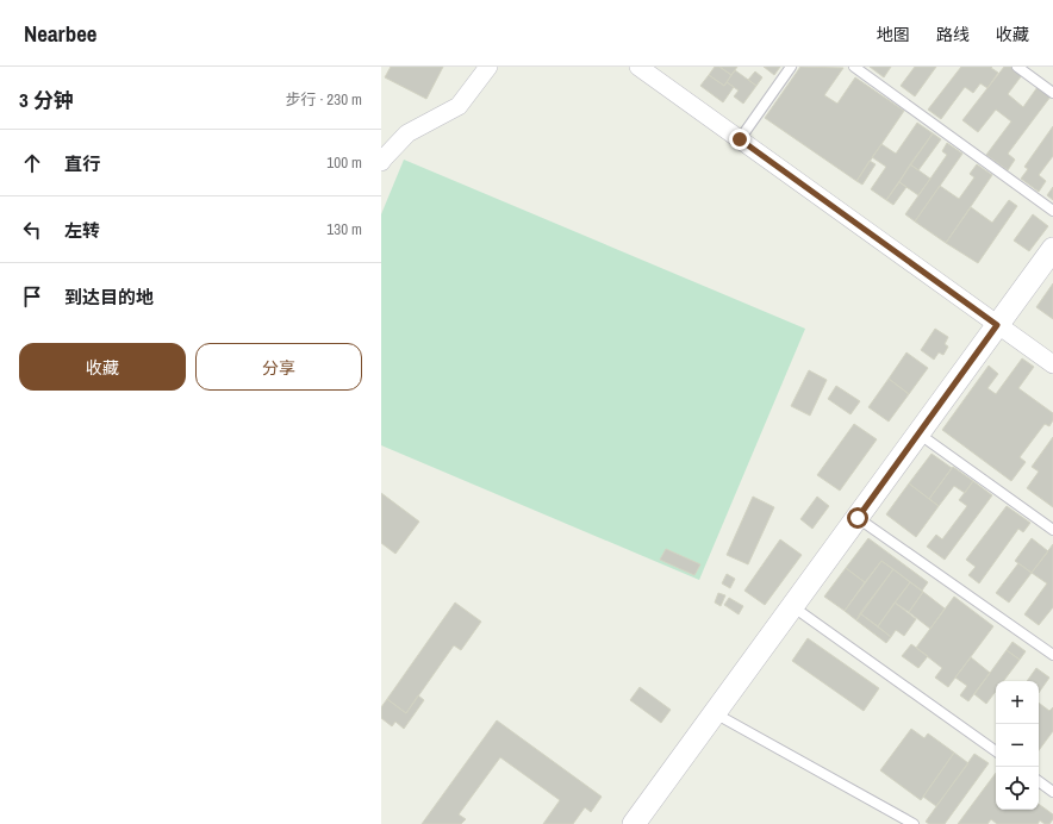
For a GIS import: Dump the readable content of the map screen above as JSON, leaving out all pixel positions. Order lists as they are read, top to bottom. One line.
{"page":{"header":"Nearbee","nav":["地图","路线","收藏"],"heading":["3 分钟","步行 · 230 m"],"list":[["直行","100 m"],["左转","130 m"],"到达目的地"],"buttons":["收藏","分享"],"map_buttons":["+","−"]}}
